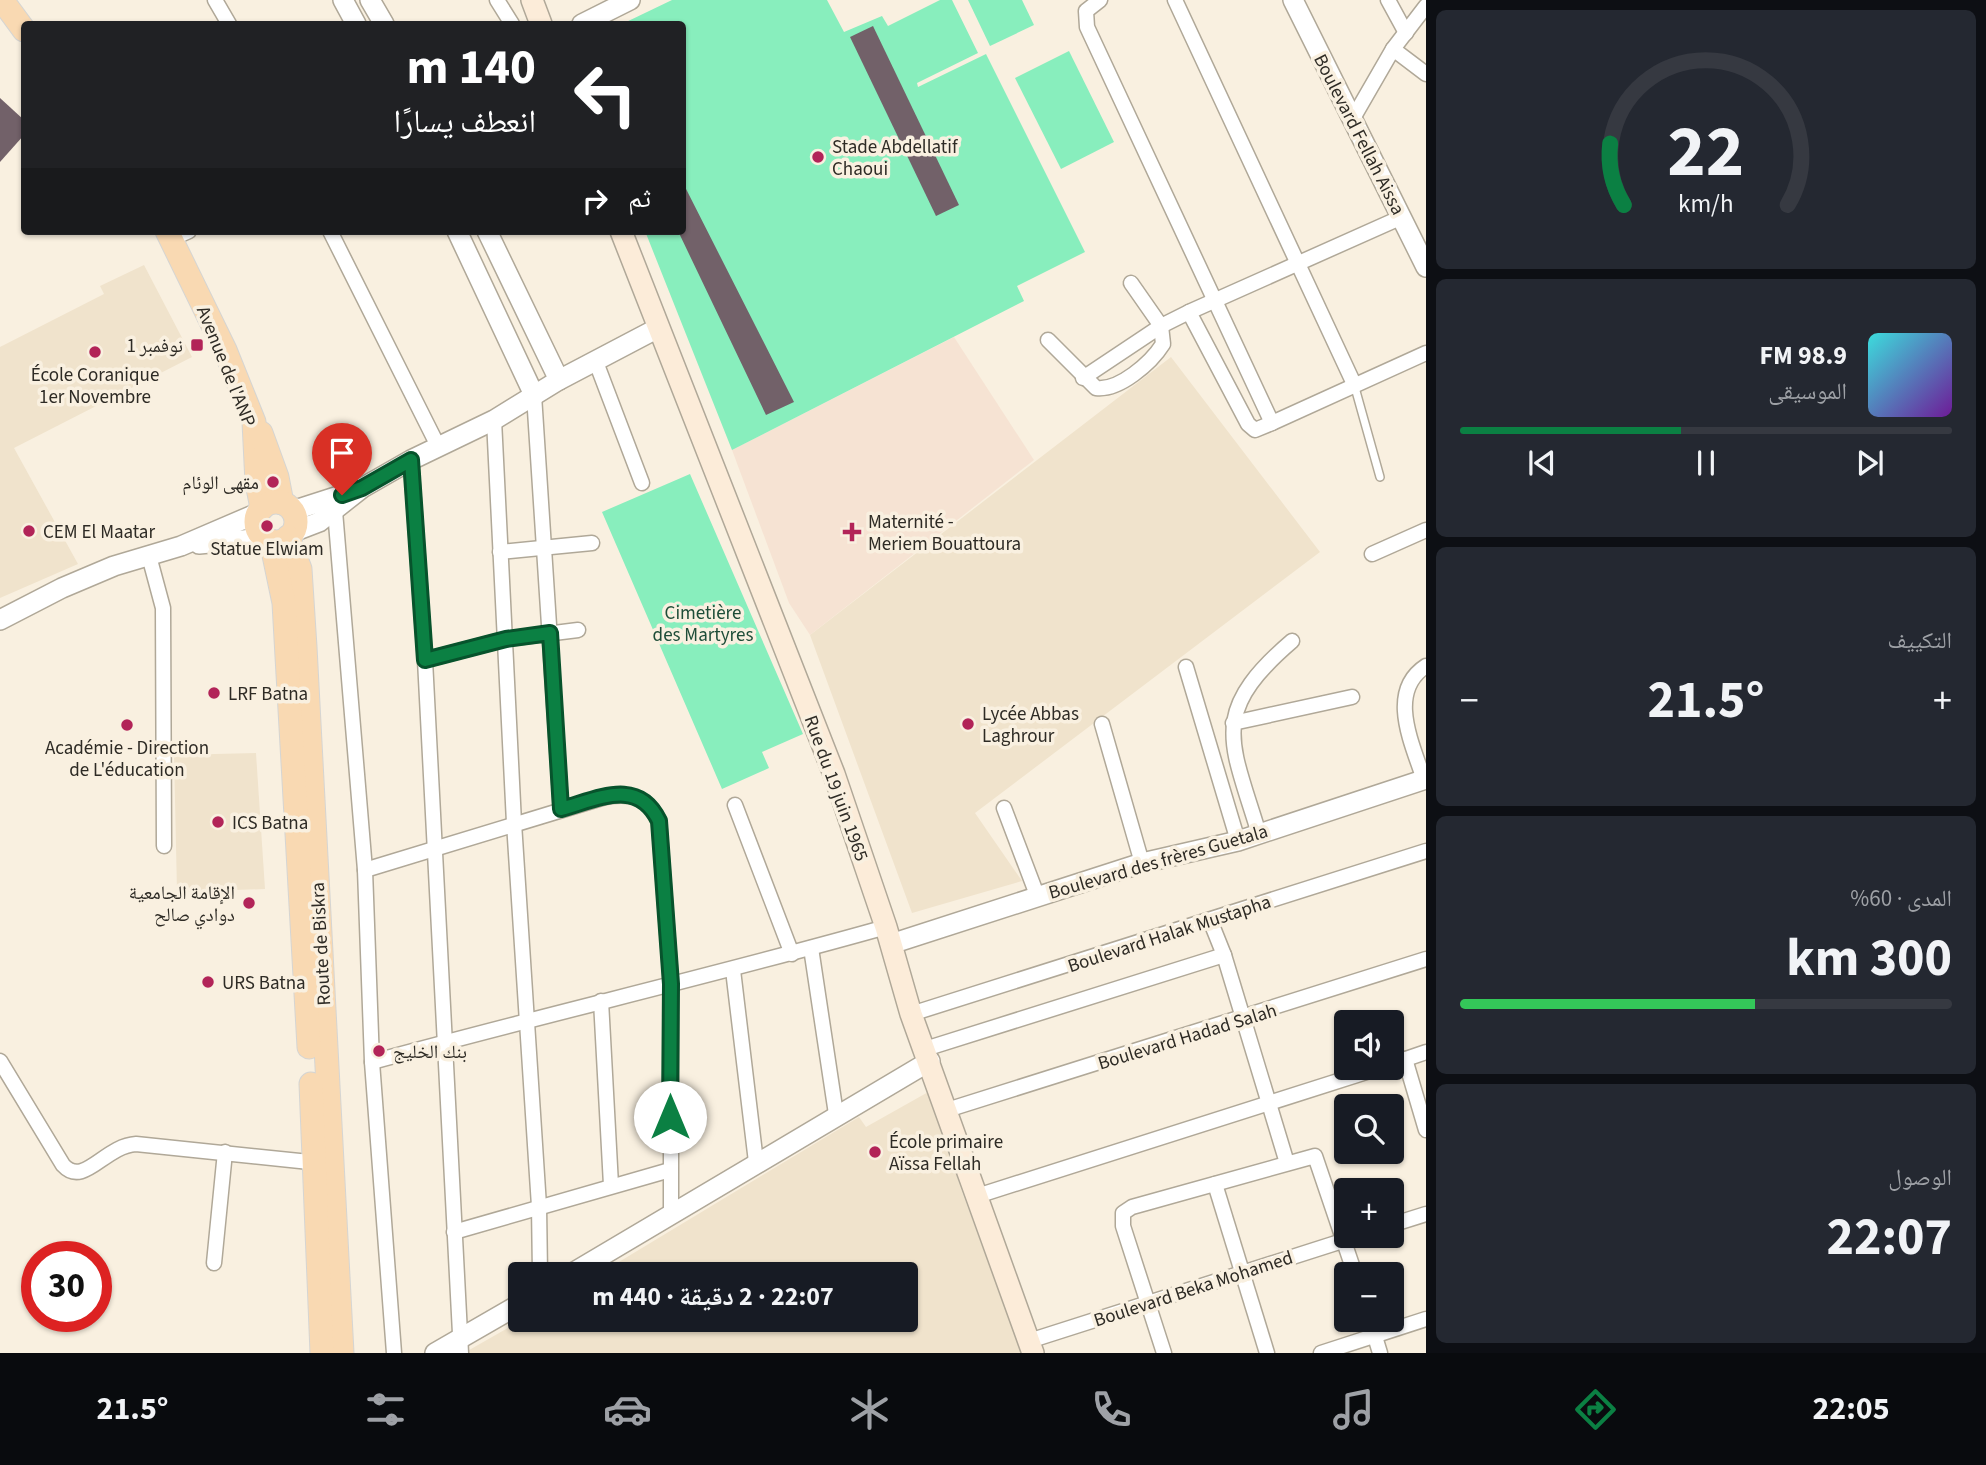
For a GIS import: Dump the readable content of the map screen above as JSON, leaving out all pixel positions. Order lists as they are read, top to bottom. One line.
{"streets":{"main road":["Avenue de l'ANP","Rue du 19 juin 1965","Route de Biskra"],"street":["Boulevard Fellah Aissa","Boulevard des frères Guetala","Boulevard Halak Mustapha","Boulevard Hadad Salah","Boulevard Beka Mohamed"]},"crossings":[["Avenue de l'ANP","Route de Biskra"],["Rue du 19 juin 1965","Boulevard des frères Guetala"],["Rue du 19 juin 1965","Boulevard Halak Mustapha"],["Rue du 19 juin 1965","Boulevard Hadad Salah"],["Rue du 19 juin 1965","Boulevard Beka Mohamed"]],"parks":["Cimetière des Martyres"],"places":{"other":["Stade Abdellatif Chaoui","École Coranique 1er Novembre","مقهى الوئام","Statue Elwiam","CEM El Maatar","LRF Batna","Lycée Abbas Laghrour","Académie - Direction de L'éducation","ICS Batna","الإقامة الجامعية دوادي صالح","URS Batna","بنك الخليج","École primaire Aïssa Fellah"],"transit":["1 نوفمبر"],"health":["Maternité - Meriem Bouattoura"]},"page":{"turn":["140 m","انعطف يسارًا"],"then":"ثم","song":["98.9 FM","الموسيقى"],"tile":["التكييف",["المدى · 60%","300 km"],["الوصول","22:07"]],"heat":["−","21.5°","+"],"map_buttons":["+","−"],"limit":"30","trip":"22:07 · 2 دقيقة · 440 m","tabs":["22:05","21.5°"],"gauge":["22","km/h"]}}
